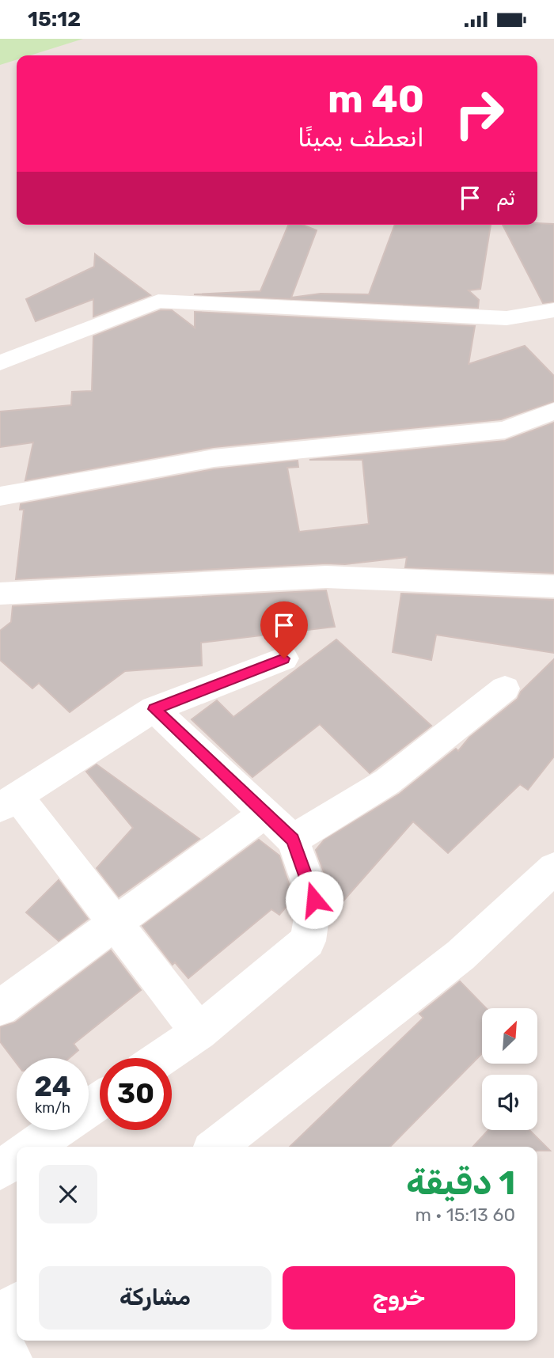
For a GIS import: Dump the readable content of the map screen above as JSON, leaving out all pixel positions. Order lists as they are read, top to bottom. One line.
{"north":"top right","page":{"status":"15:12","turn":["40 m","انعطف يمينًا"],"then":"ثم","speed":"24 km/h","limit":"30","heading":["1 دقيقة","60 m · 15:13"],"buttons":["خروج","مشاركة"]}}
